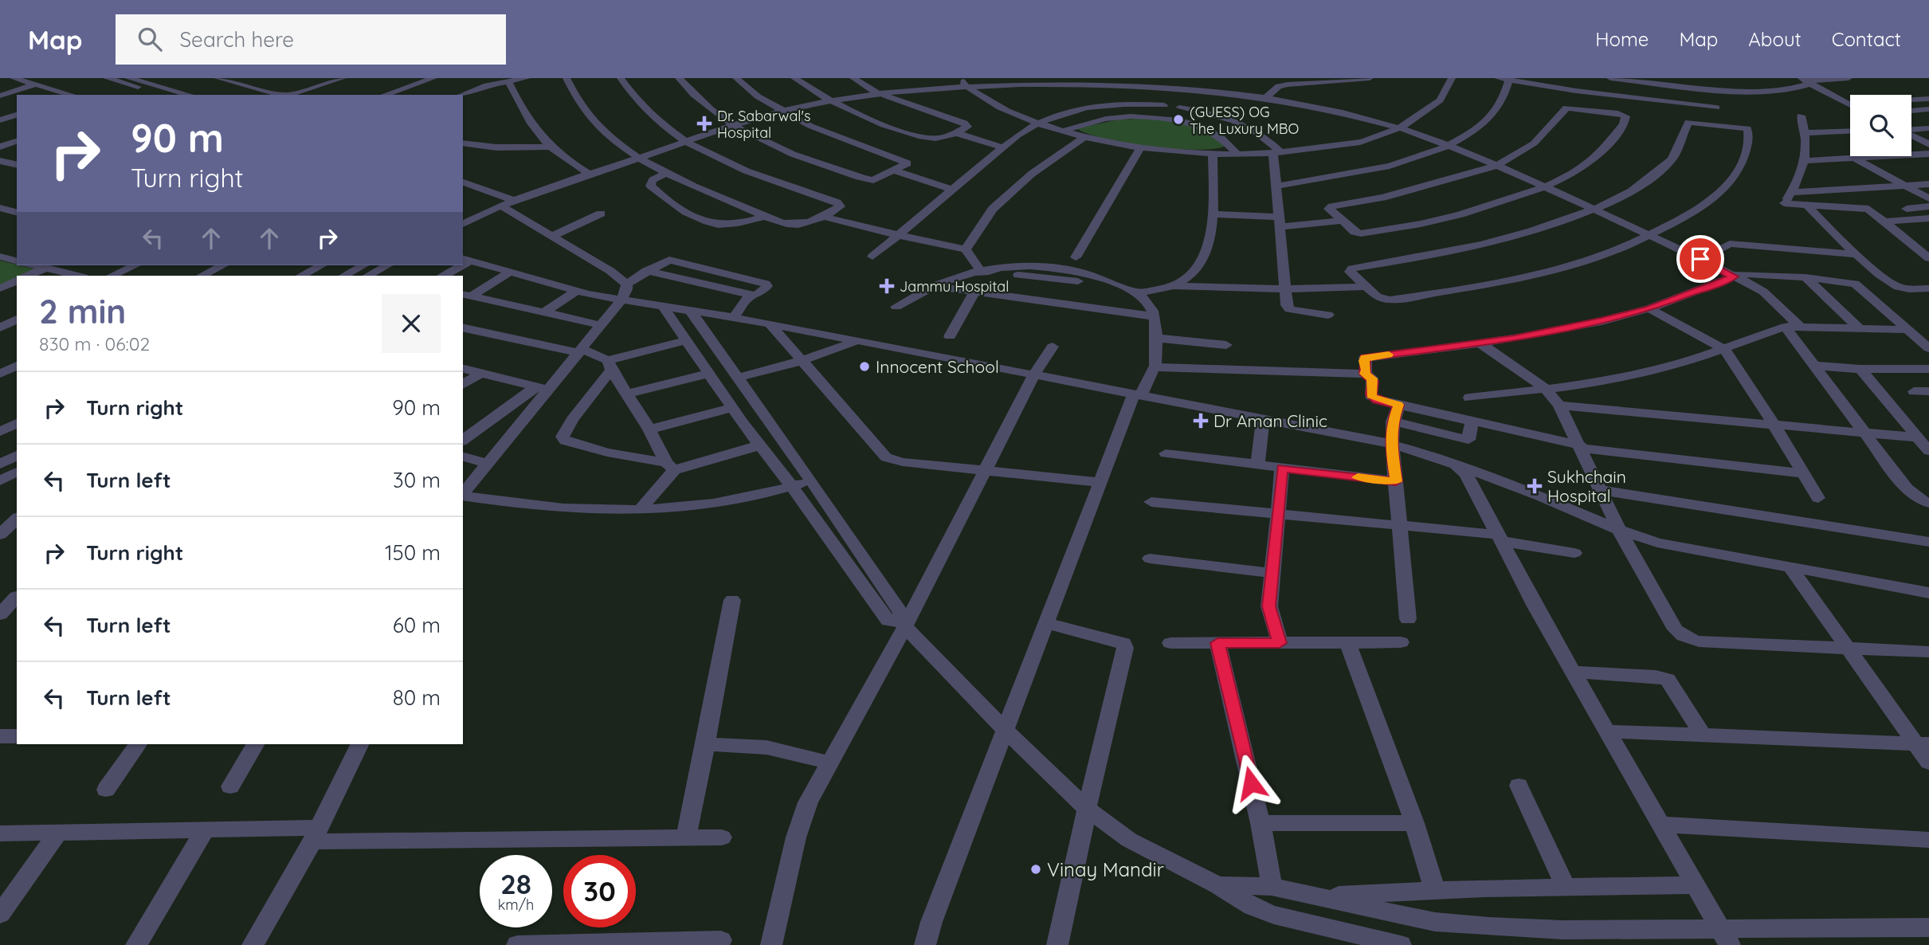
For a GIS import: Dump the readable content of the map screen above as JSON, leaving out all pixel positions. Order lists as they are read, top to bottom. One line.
{"places":{"other":["(GUESS) OG The Luxury MBO","Innocent School","Vinay Mandir"],"health":["Dr. Sabarwal's Hospital","Jammu Hospital","Dr Aman Clinic","Sukhchain Hospital"]},"page":{"header":"Map","search":"Search here","nav":["Home","Map","About","Contact"],"turn":["90 m","Turn right"],"heading":["2 min","830 m · 06:02"],"list":[{"name":"Turn right","value":"90 m"},{"name":"Turn left","value":"30 m"},{"name":"Turn right","value":"150 m"},{"name":"Turn left","value":"60 m"},{"name":"Turn left","value":"80 m"}],"speed":"28 km/h","limit":"30"}}
